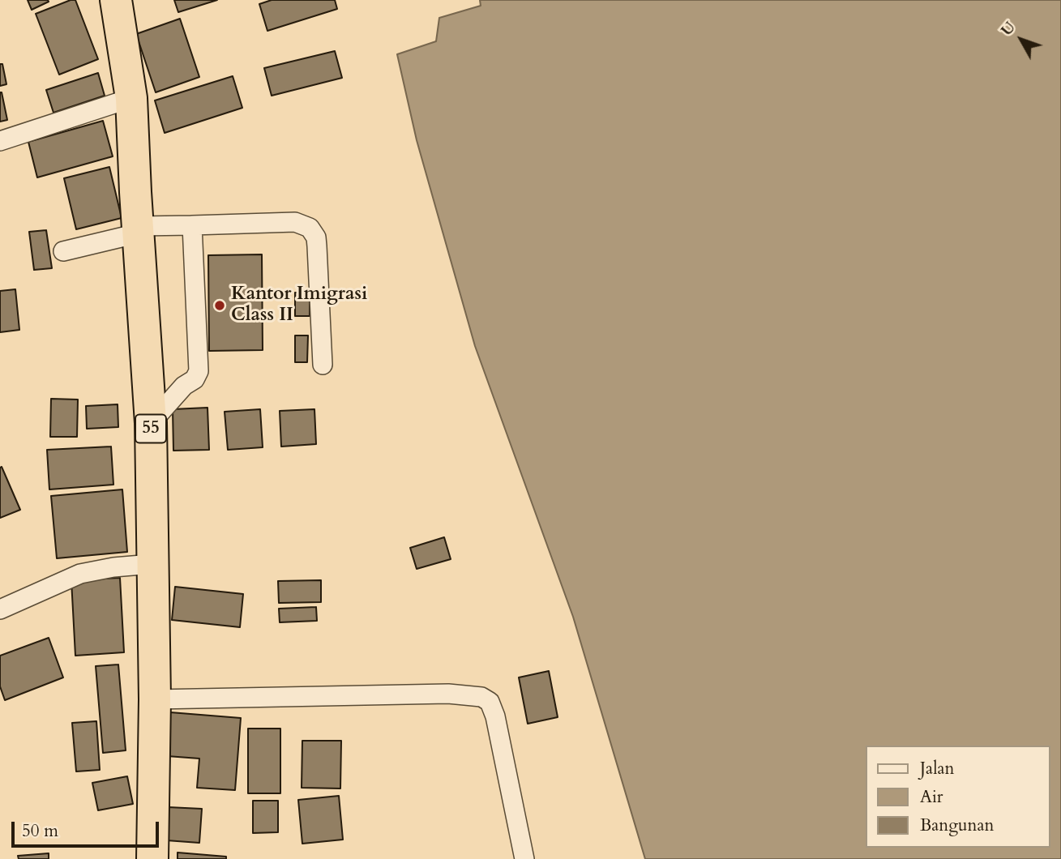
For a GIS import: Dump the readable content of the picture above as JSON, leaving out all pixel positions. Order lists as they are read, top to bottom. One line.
{"streets":{"highway":["55"]},"places":["Kantor Imigrasi Class II"],"legend":["Jalan","Air","Bangunan"],"scale_bar":"50 m","north":"top left"}
